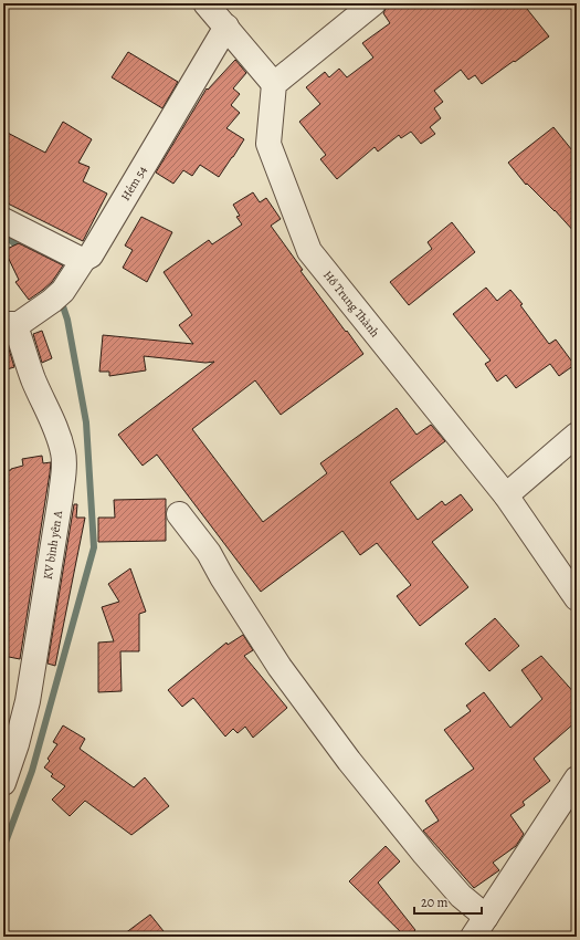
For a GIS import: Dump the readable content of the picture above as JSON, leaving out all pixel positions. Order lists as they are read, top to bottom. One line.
{"streets":{"street":["Hẻm 54","Hồ Trung Thành","KV bình yên A"]},"crossings":[["Hẻm 54","KV bình yên A"]],"scale_bar":"20 m"}
